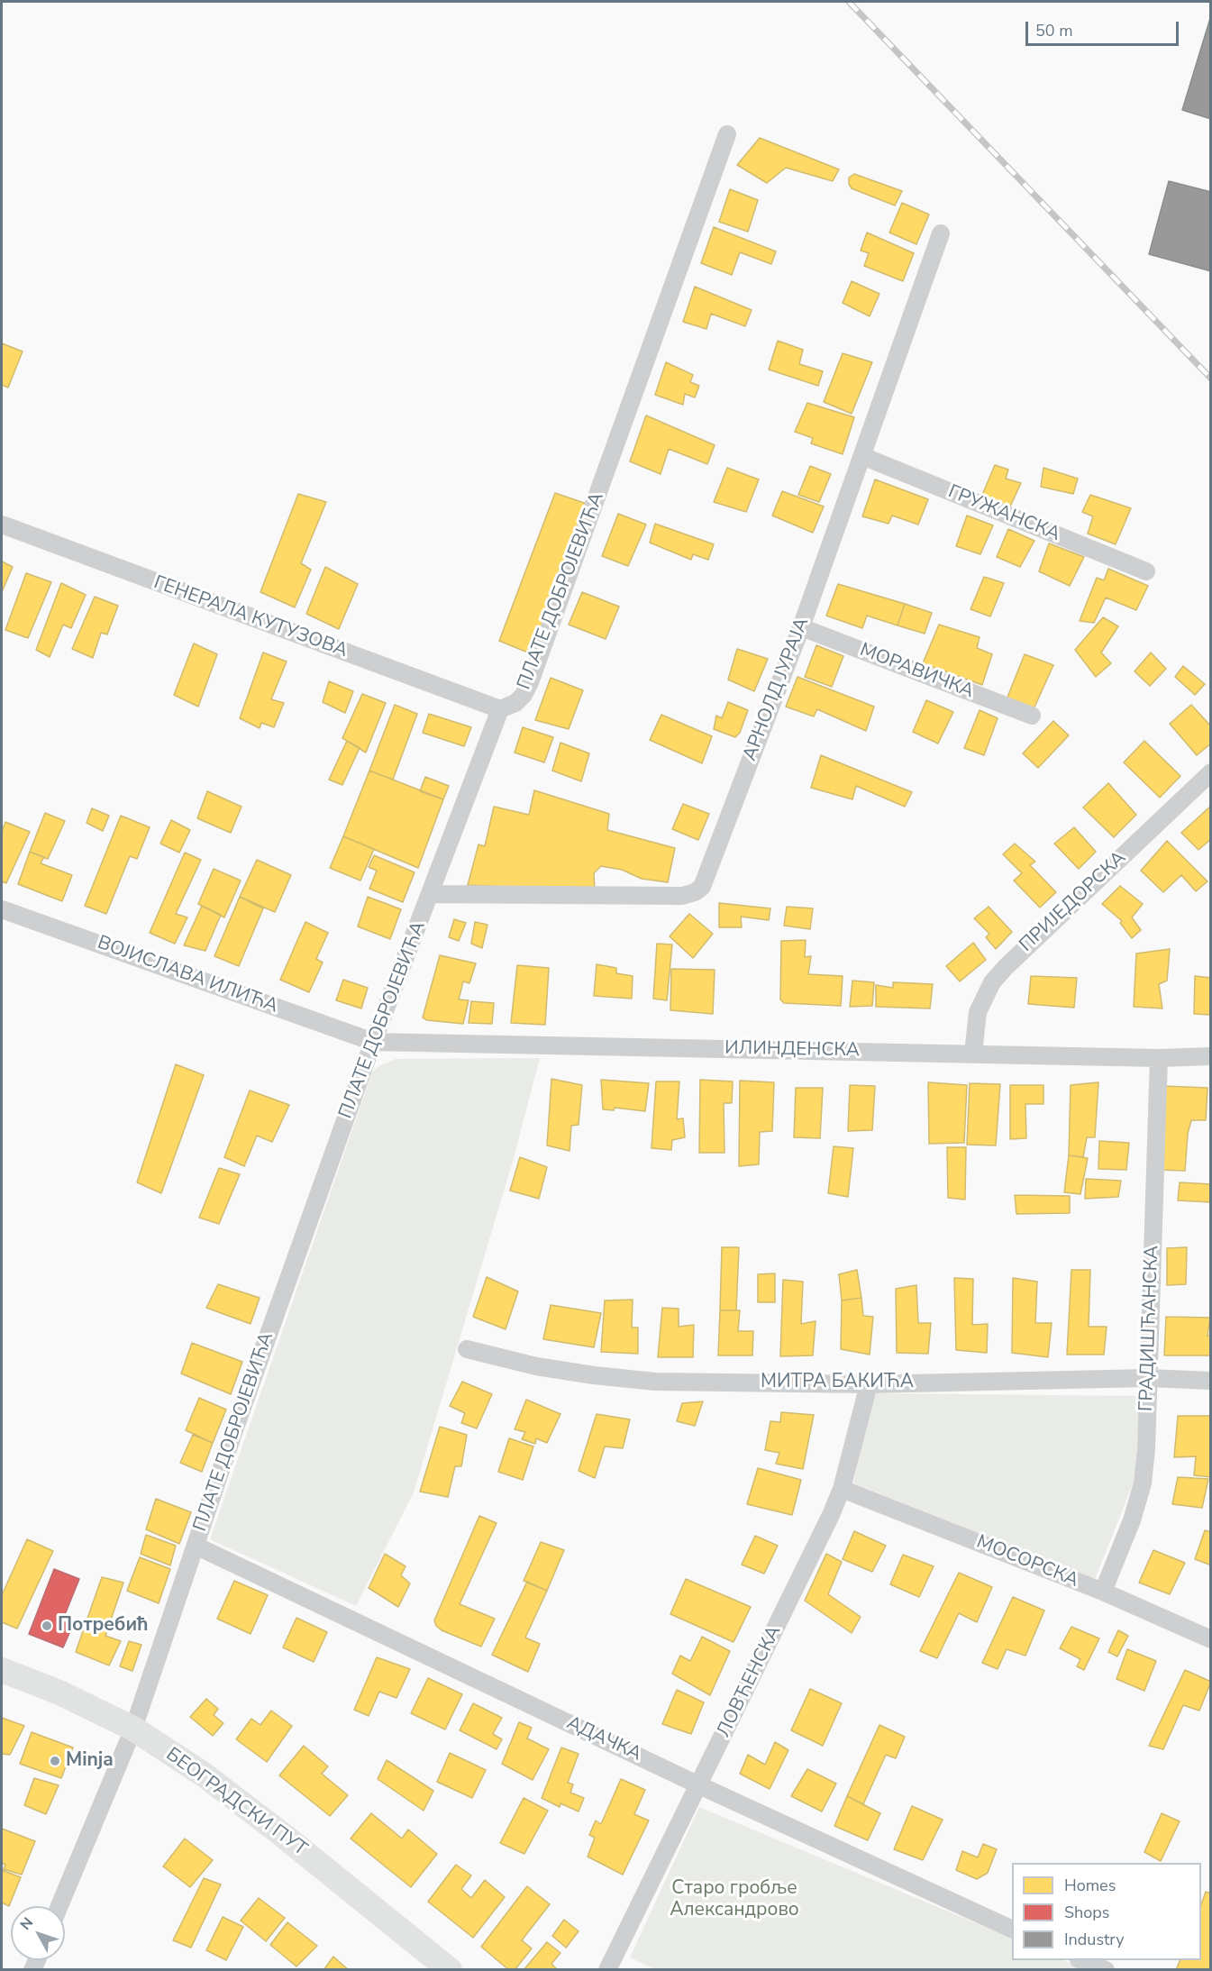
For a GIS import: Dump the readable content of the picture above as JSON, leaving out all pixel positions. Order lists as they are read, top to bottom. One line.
{"streets":{"main road":["БЕОГРАДСКИ ПУТ"],"street":["ГРУЖАНСКА","ПЛАТЕ ДОБРОЈЕВИЋА","ГЕНЕРАЛА КУТУЗОВА","МОРАВИЧКА","АРНОЛД ЈУРАЈА","ПРИЈЕДОРСКА","ВОЈИСЛАВА ИЛИЋА","ИЛИНДЕНСКА","ГРАДИШЋАНСКА","МИТРА БАКИЋА","МОСОРСКА","ЛОВЋЕНСКА","АДАЧКА"]},"crossings":[["ГРУЖАНСКА","АРНОЛД ЈУРАЈА"],["ПЛАТЕ ДОБРОЈЕВИЋА","ГЕНЕРАЛА КУТУЗОВА"],["ПЛАТЕ ДОБРОЈЕВИЋА","АРНОЛД ЈУРАЈА"],["ПЛАТЕ ДОБРОЈЕВИЋА","ВОЈИСЛАВА ИЛИЋА"],["ПЛАТЕ ДОБРОЈЕВИЋА","ИЛИНДЕНСКА"],["ПЛАТЕ ДОБРОЈЕВИЋА","АДАЧКА"],["ПЛАТЕ ДОБРОЈЕВИЋА","БЕОГРАДСКИ ПУТ"],["МОРАВИЧКА","АРНОЛД ЈУРАЈА"],["ПРИЈЕДОРСКА","ИЛИНДЕНСКА"],["ВОЈИСЛАВА ИЛИЋА","ИЛИНДЕНСКА"],["ИЛИНДЕНСКА","ГРАДИШЋАНСКА"],["ГРАДИШЋАНСКА","МИТРА БАКИЋА"],["ГРАДИШЋАНСКА","МОСОРСКА"],["МИТРА БАКИЋА","ЛОВЋЕНСКА"],["МОСОРСКА","ЛОВЋЕНСКА"],["ЛОВЋЕНСКА","АДАЧКА"]],"parks":["Старо гробље Александрово"],"places":["Потребић","Minja"],"legend":["Homes","Shops","Industry"],"scale_bar":"50 m","north":"top left"}
